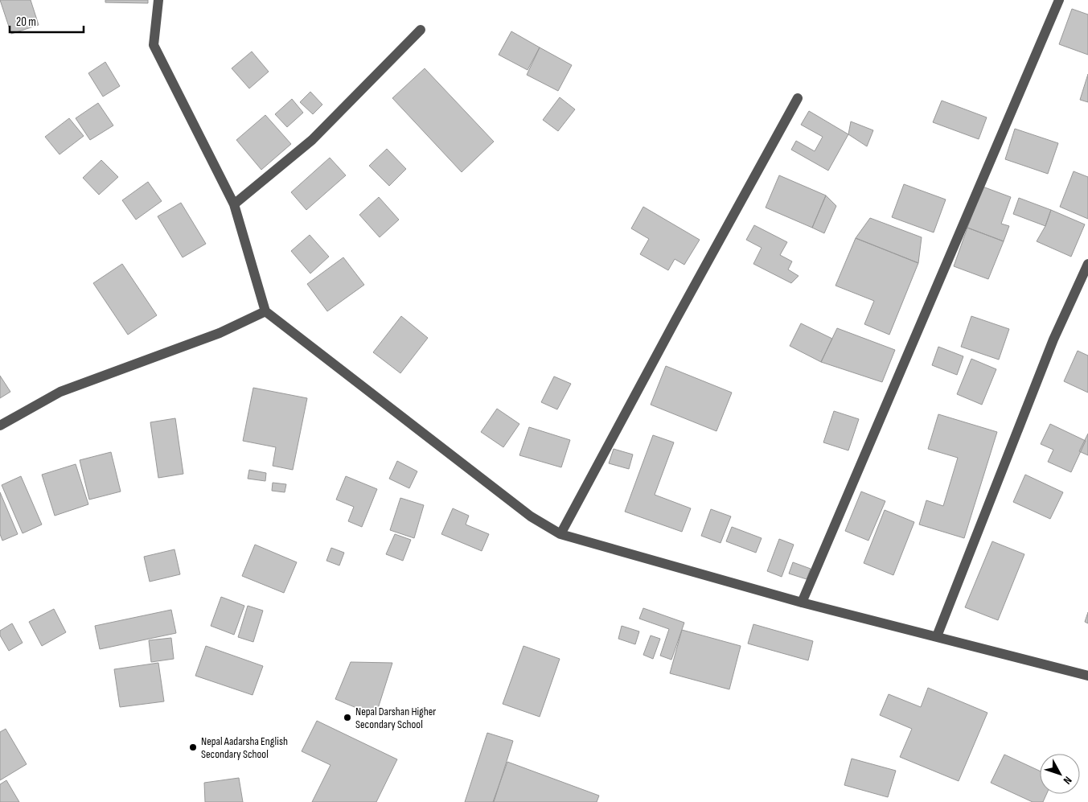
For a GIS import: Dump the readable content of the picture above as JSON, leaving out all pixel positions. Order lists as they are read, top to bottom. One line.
{"places":["Nepal Darshan Higher Secondary School","Nepal Aadarsha English Secondary School"],"scale_bar":"20 m","north":"bottom right"}
